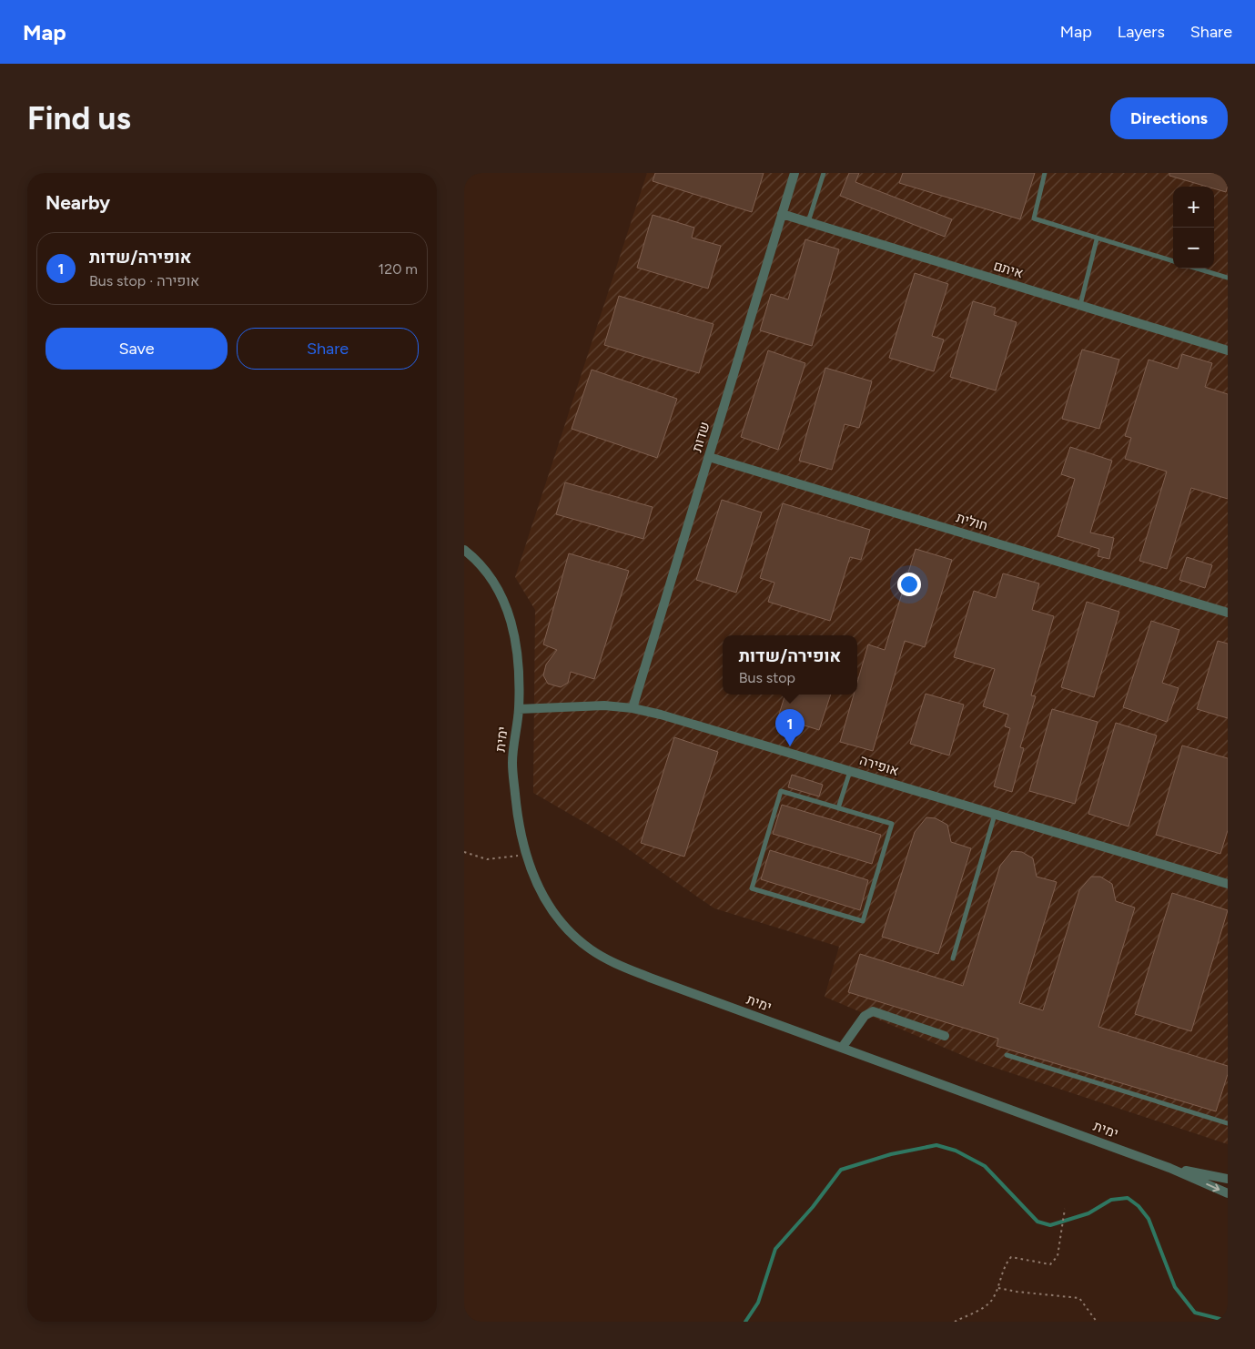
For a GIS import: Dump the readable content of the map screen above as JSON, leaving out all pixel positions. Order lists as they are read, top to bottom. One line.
{"streets":{"street":["איתם","שדות","חולית","ימית","אופירה"]},"crossings":[["איתם","שדות"],["שדות","חולית"],["שדות","אופירה"],["ימית","אופירה"]],"page":{"header":"Map","nav":["Map","Layers","Share"],"buttons":["Directions",["Save","Share"]],"title":"Find us","heading":"Nearby","map_buttons":["+","−"],"list":[{"mark":"1","name":"אופירה/שדות","note":"Bus stop · אופירה","value":"120 m"}],"popup":["אופירה/שדות","Bus stop"],"pins":"1"}}
